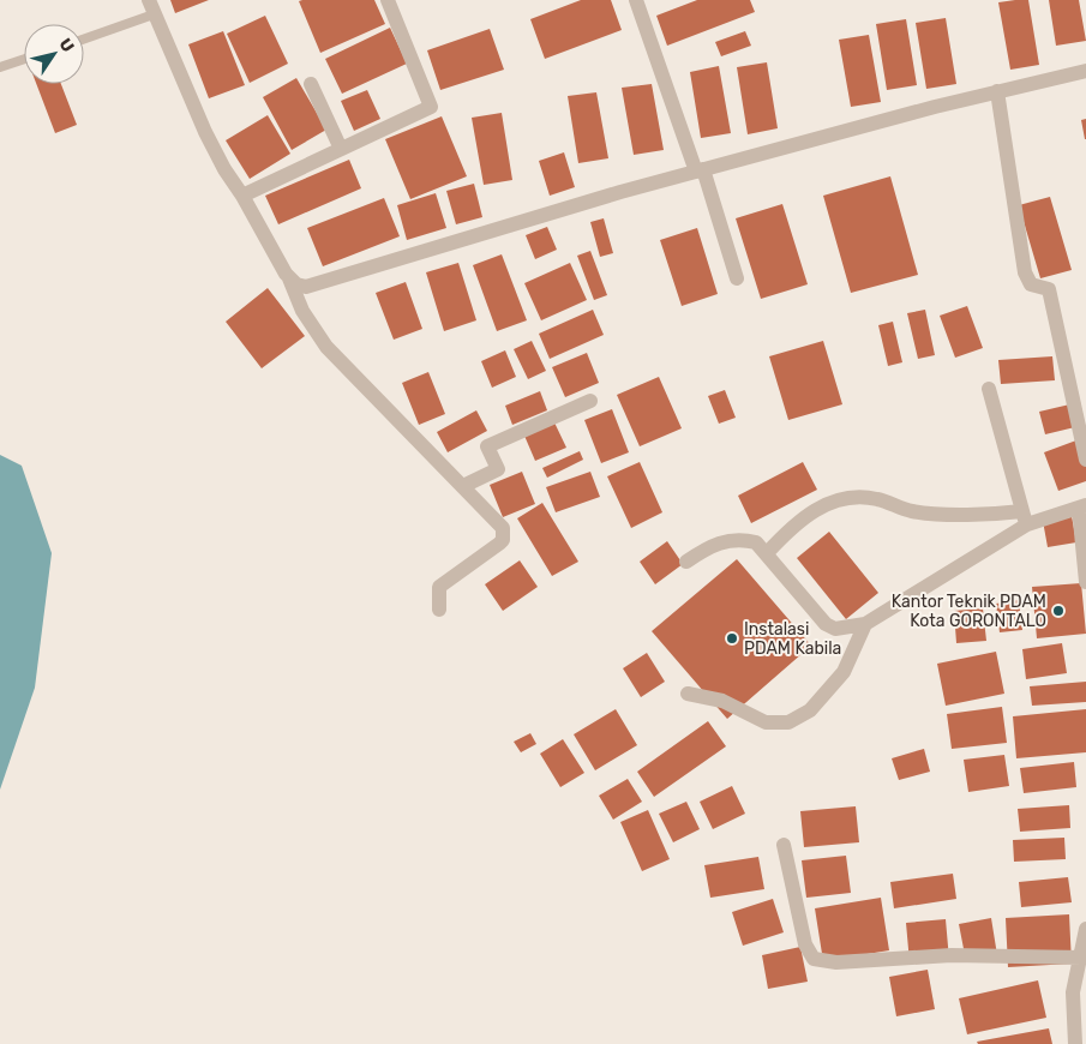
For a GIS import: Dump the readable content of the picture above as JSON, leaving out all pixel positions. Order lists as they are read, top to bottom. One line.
{"places":["Kantor Teknik PDAM Kota GORONTALO","Instalasi PDAM Kabila"],"north":"top right"}
